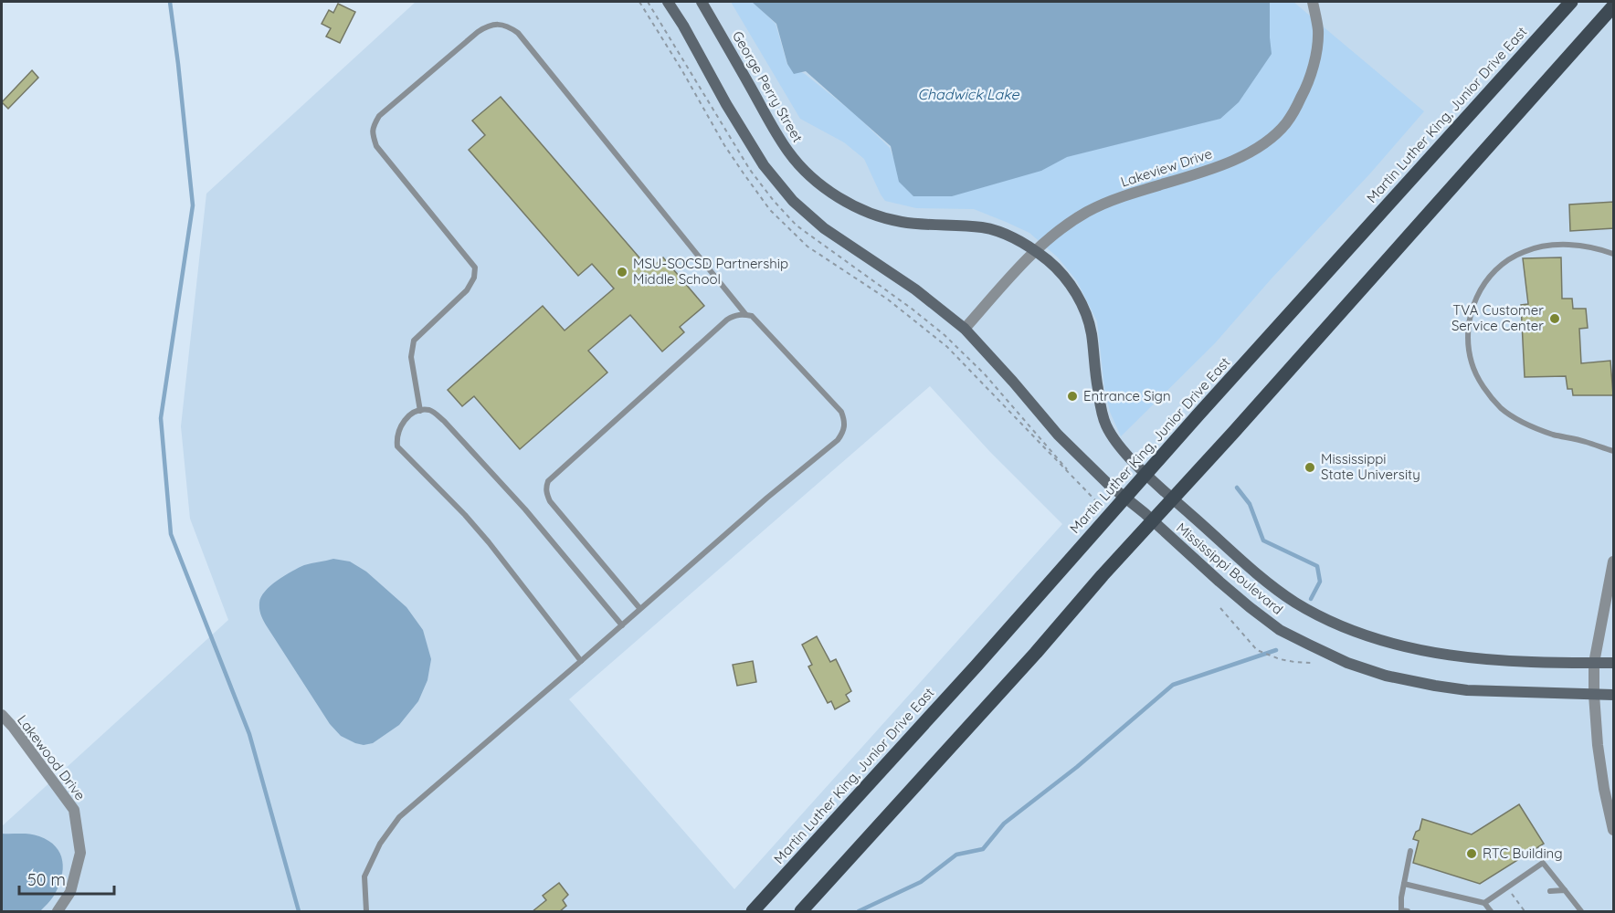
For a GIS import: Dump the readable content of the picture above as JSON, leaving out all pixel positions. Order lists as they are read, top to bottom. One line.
{"streets":{"main road":["Martin Luther King, Junior Drive East"],"street":["George Perry Street","Lakeview Drive","Mississippi Boulevard","Lakewood Drive"]},"crossings":[["George Perry Street","Martin Luther King, Junior Drive East"],["George Perry Street","Lakeview Drive"],["George Perry Street","Mississippi Boulevard"],["Martin Luther King, Junior Drive East","Mississippi Boulevard"]],"water":["Chadwick Lake"],"places":["MSU-SOCSD Partnership Middle School","TVA Customer Service Center","Entrance Sign","Mississippi State University","RTC Building"],"scale_bar":"50 m"}
